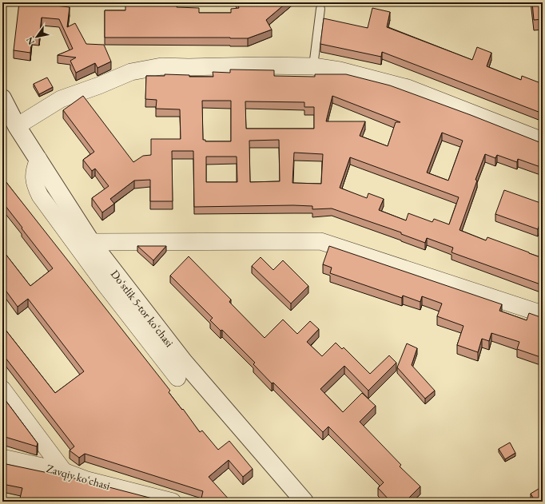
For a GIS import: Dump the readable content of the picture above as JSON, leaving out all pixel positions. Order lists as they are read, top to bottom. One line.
{"streets":{"street":["Doʻstlik 5-tor koʻchasi","Zavqiy koʻchasi"]},"north":"bottom left"}
